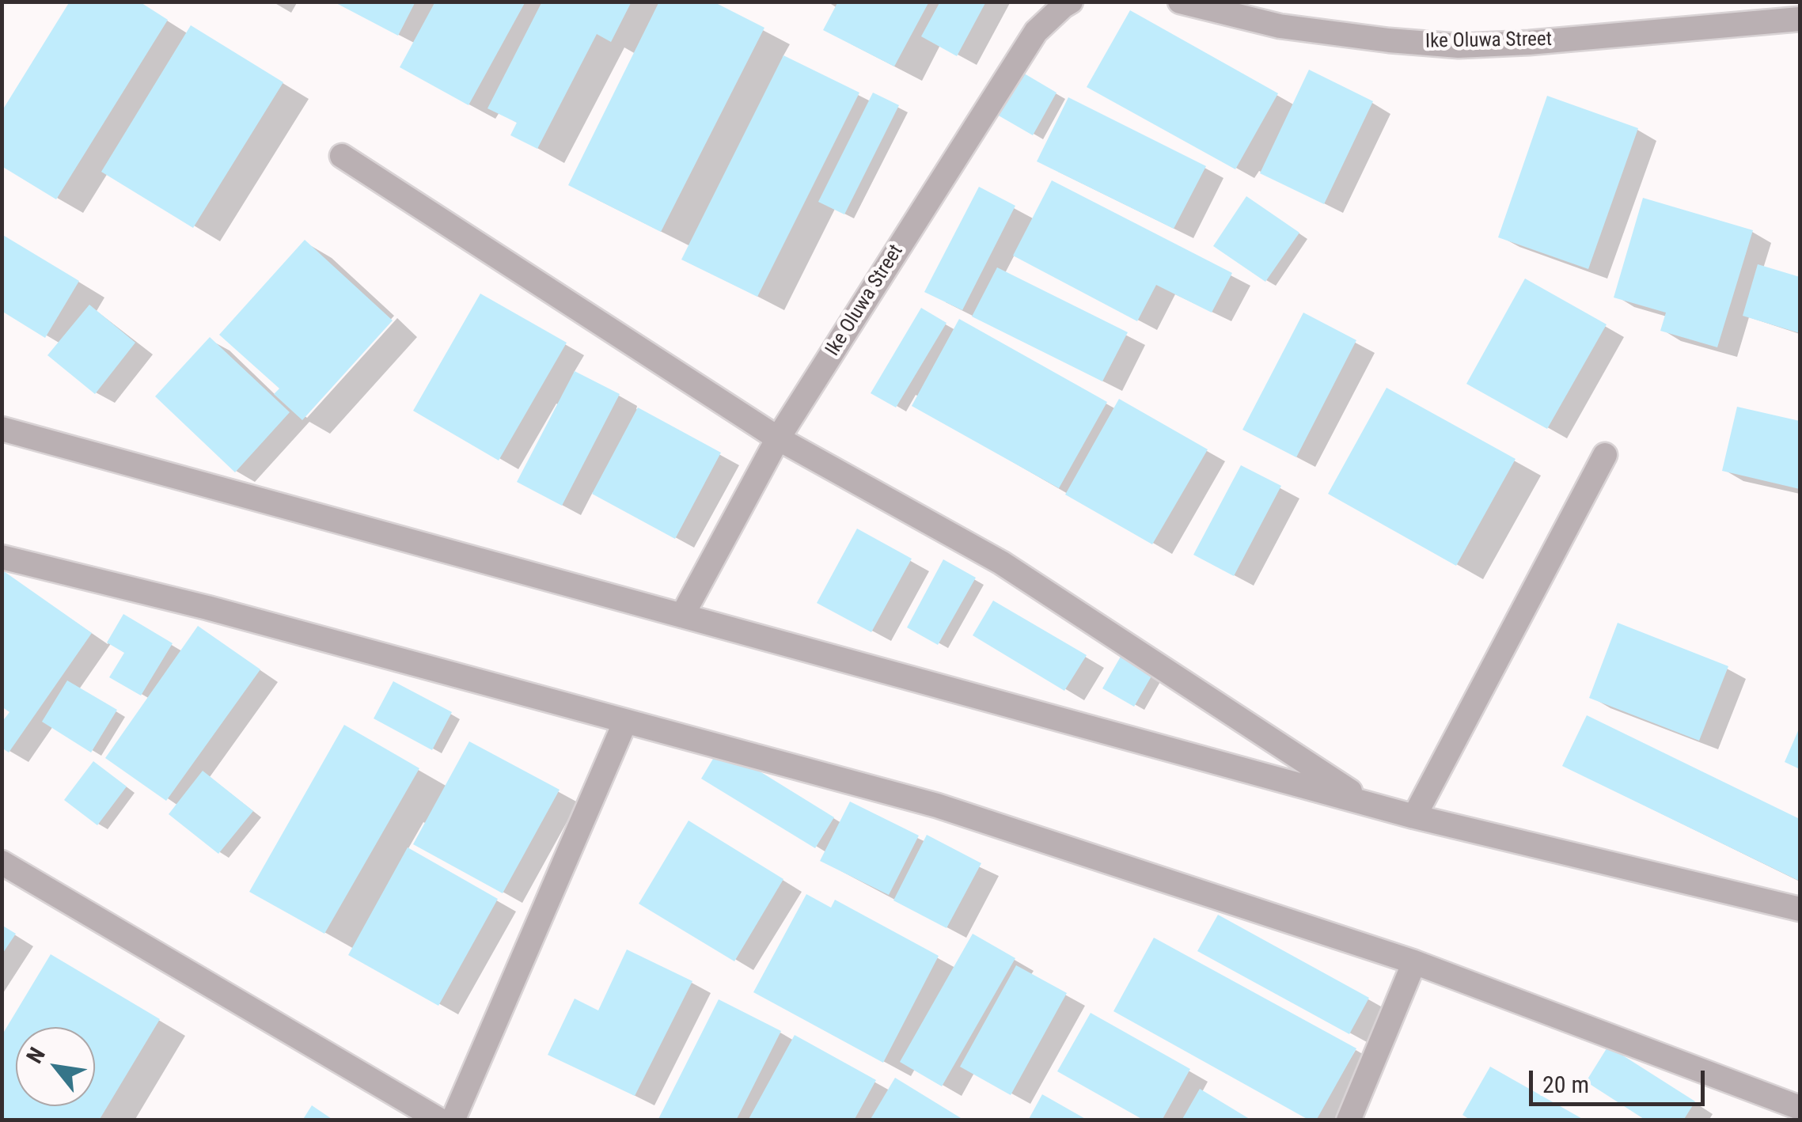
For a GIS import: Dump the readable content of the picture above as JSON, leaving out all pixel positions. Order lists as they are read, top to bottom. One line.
{"streets":{"street":["Ike Oluwa Street"]},"scale_bar":"20 m","north":"top left"}
